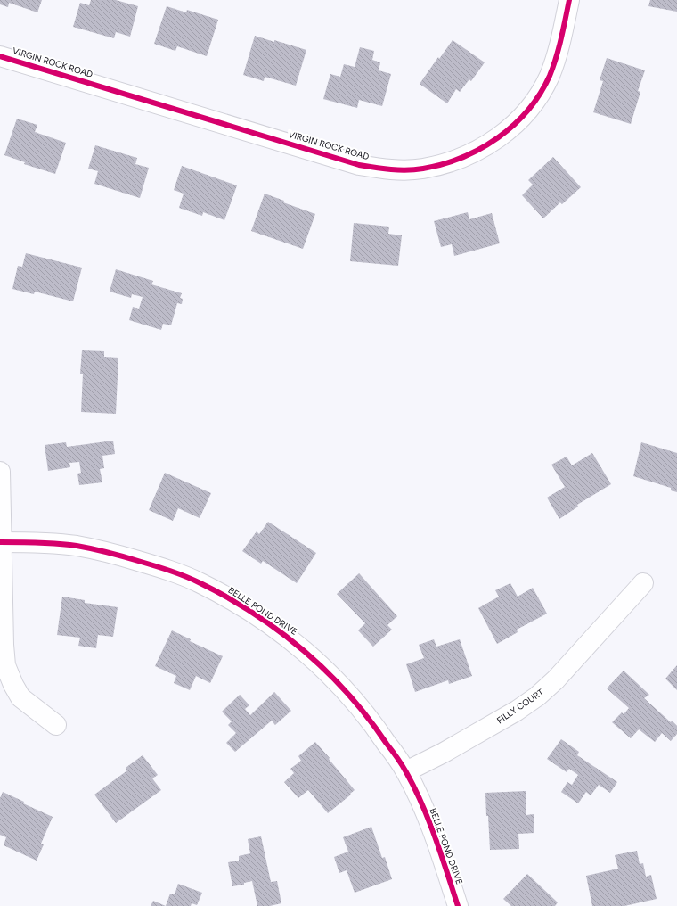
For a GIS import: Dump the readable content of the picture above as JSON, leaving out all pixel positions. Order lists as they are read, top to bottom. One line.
{"streets":{"street":["VIRGIN ROCK ROAD","BELLE POND DRIVE","FILLY COURT"]},"crossings":[["BELLE POND DRIVE","FILLY COURT"]]}
